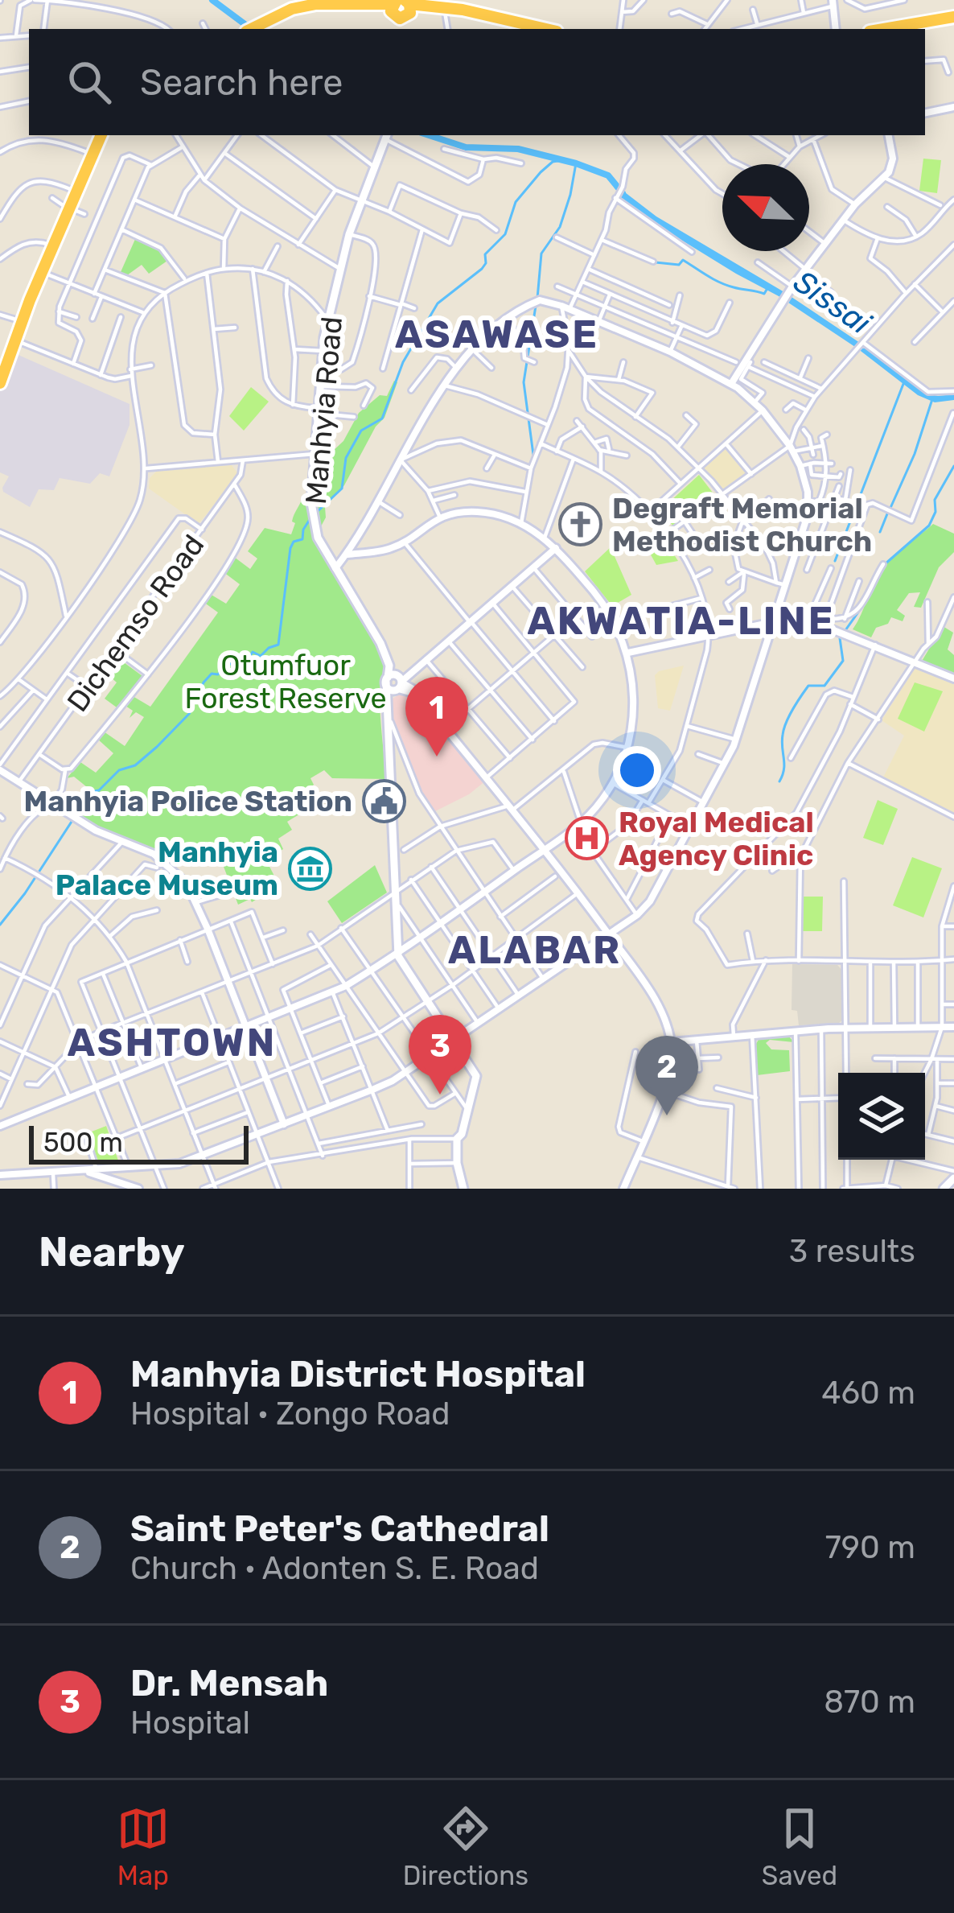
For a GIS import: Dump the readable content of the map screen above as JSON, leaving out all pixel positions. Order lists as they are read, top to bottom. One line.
{"streets":{"main road":["Manhyia Road"],"street":["Dichemso Road"]},"districts":["ASAWASE","AKWATIA-LINE","ALABAR","ASHTOWN"],"water":["Sissai"],"parks":["Otumfuor Forest Reserve"],"places":{"church":["Degraft Memorial Methodist Church"],"public building":["Manhyia Police Station"],"hospital":["Royal Medical Agency Clinic"],"museum":["Manhyia Palace Museum"]},"scale_bar":"500 m","north":"top left","page":{"search":"Search here","pins":["1","3","2"],"scale":"500 m","heading":["Nearby","3 results"],"list":[{"mark":"1","name":"Manhyia District Hospital","note":"Hospital · Zongo Road","value":"460 m"},{"mark":"2","name":"Saint Peter's Cathedral","note":"Church · Adonten S. E. Road","value":"790 m"},{"mark":"3","name":"Dr. Mensah","note":"Hospital","value":"870 m"}],"nav":["Map","Directions","Saved"]}}
